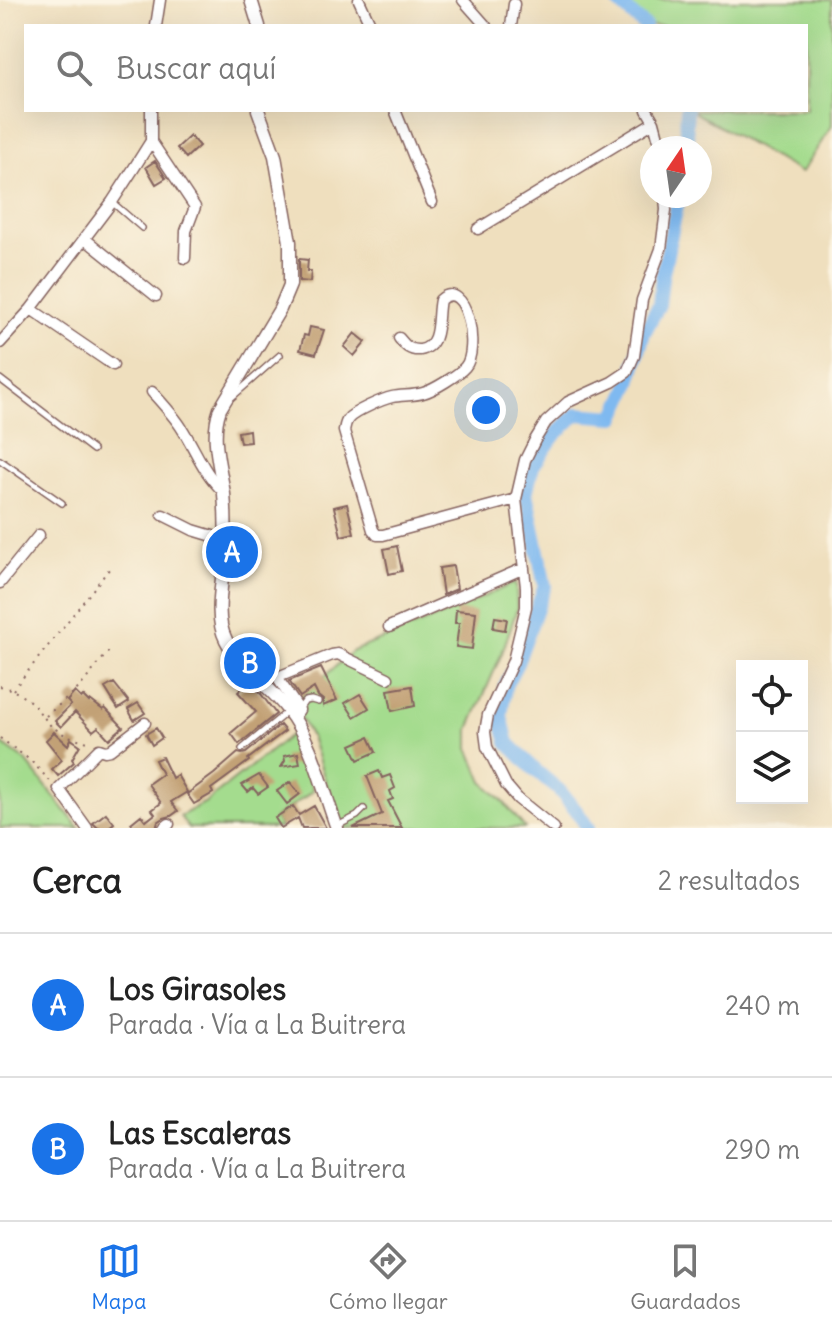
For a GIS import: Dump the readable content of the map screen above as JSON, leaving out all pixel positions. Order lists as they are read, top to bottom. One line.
{"north":"top","page":{"search":"Buscar aquí","pins":["A","B"],"heading":["Cerca","2 resultados"],"list":[{"mark":"A","name":"Los Girasoles","note":"Parada · Vía a La Buitrera","value":"240 m"},{"mark":"B","name":"Las Escaleras","note":"Parada · Vía a La Buitrera","value":"290 m"}],"nav":["Mapa","Cómo llegar","Guardados"]}}
